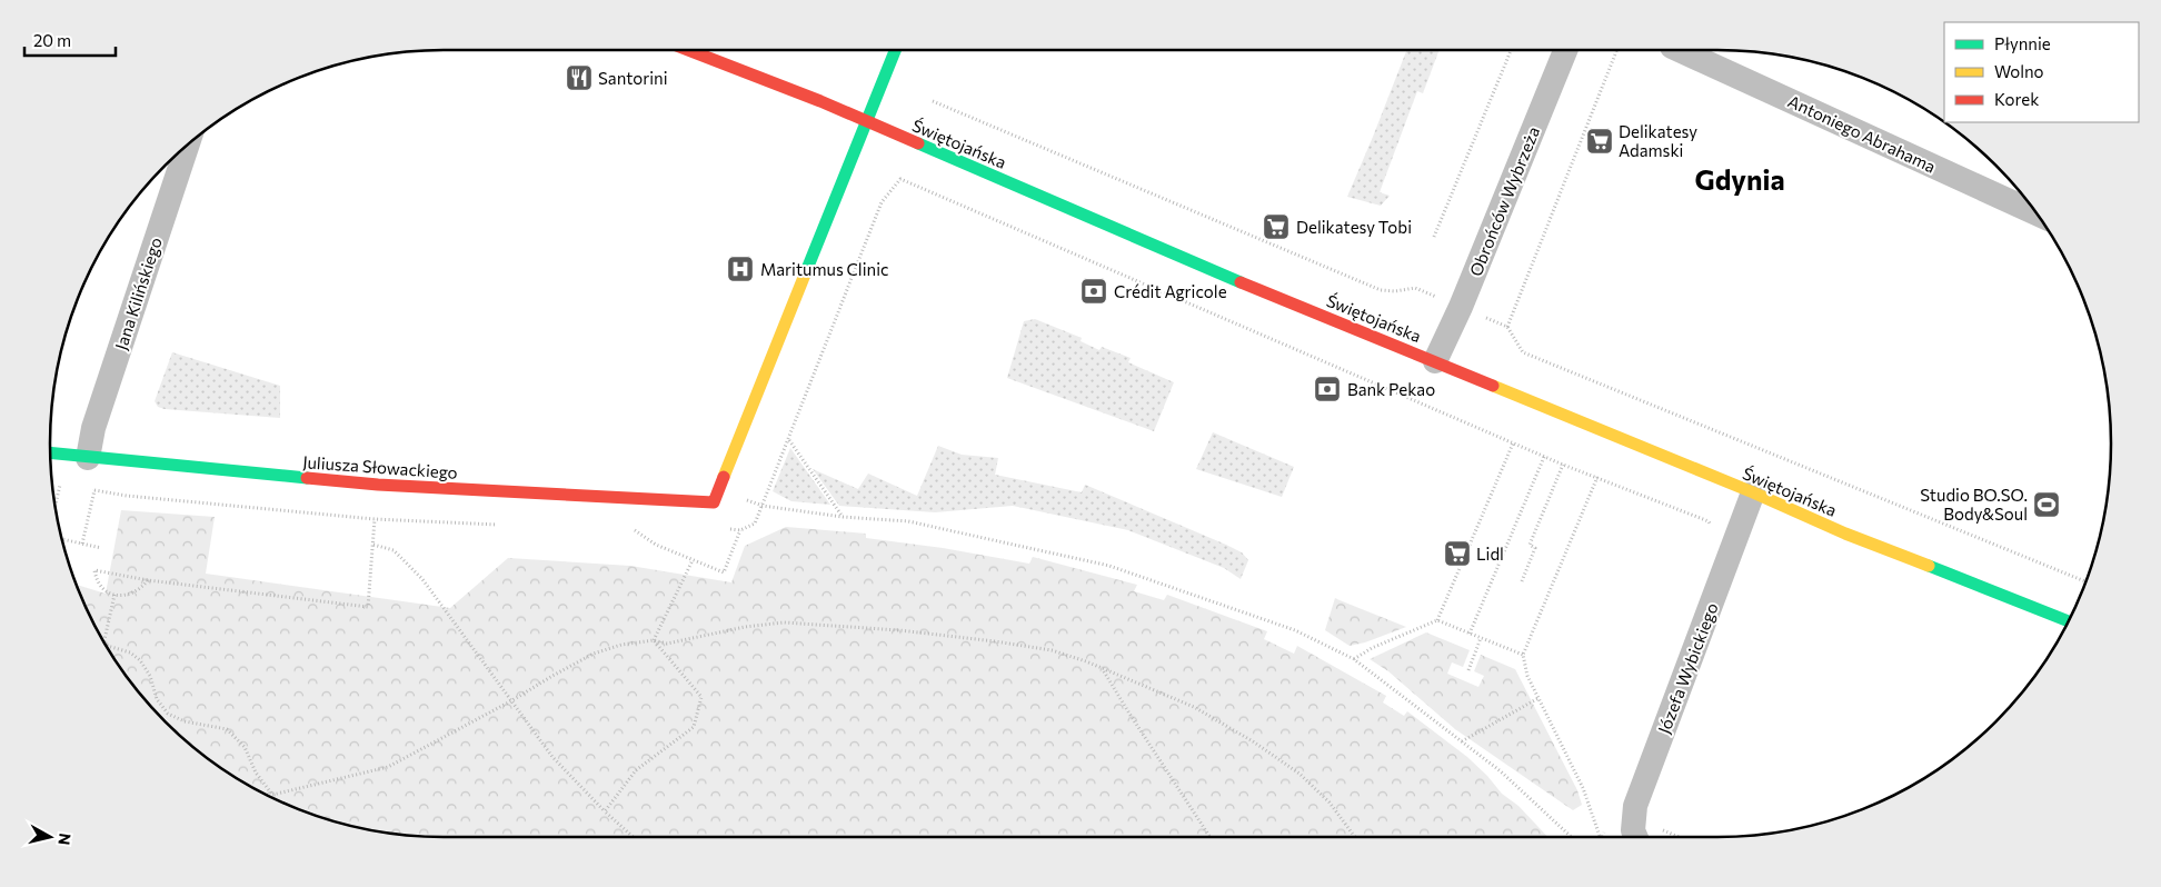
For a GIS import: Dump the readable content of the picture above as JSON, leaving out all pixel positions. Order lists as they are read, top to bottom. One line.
{"streets":{"street":["Antoniego Abrahama","Świętojańska","Obrońców Wybrzeża","Jana Kilińskiego","Juliusza Słowackiego","Józefa Wybickiego"]},"crossings":[["Świętojańska","Obrońców Wybrzeża"],["Świętojańska","Juliusza Słowackiego"],["Świętojańska","Józefa Wybickiego"],["Jana Kilińskiego","Juliusza Słowackiego"]],"districts":["Gdynia"],"places":{"restaurant":["Santorini"],"supermarket":["Delikatesy Adamski","Delikatesy Tobi","Lidl"],"hospital":["Maritumus Clinic"],"bank":["Crédit Agricole","Bank Pekao"],"sports":["Studio BO.SO. Body&Soul"]},"legend":["Płynnie","Wolno","Korek"],"scale_bar":"20 m","north":"right"}
